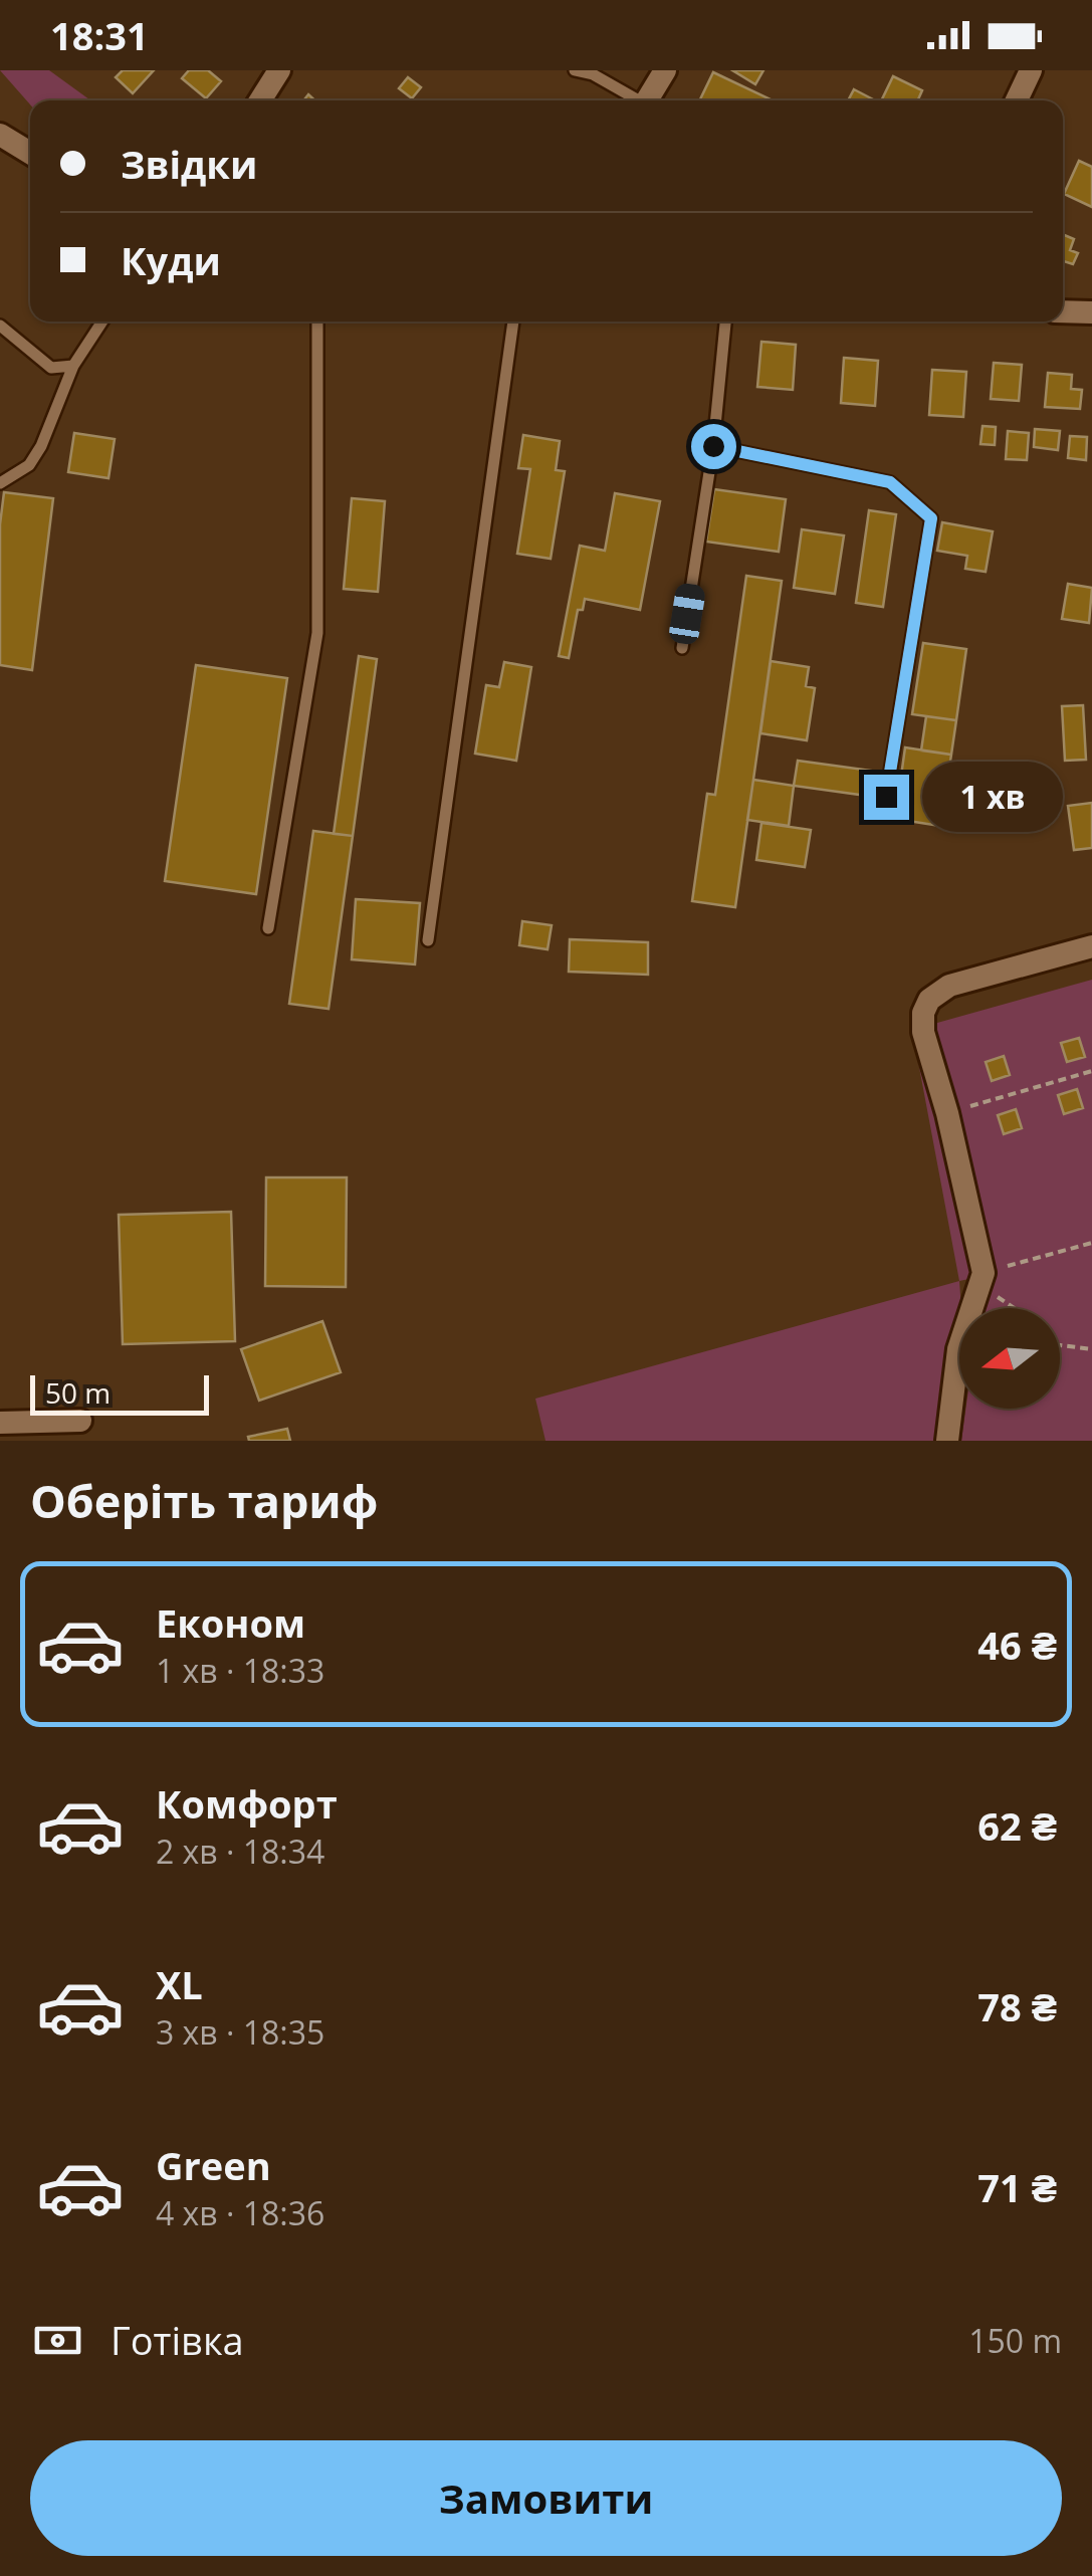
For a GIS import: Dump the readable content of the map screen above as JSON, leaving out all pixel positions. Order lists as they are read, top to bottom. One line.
{"scale_bar":"50 m","north":"left","page":{"status":"18:31","banner":["Звідки","Куди"],"bubble":"1 хв","scale":"50 m","heading":"Оберіть тариф","list":[{"name":"Економ","note":"1 хв · 18:33","value":"46 ₴"},{"name":"Комфорт","note":"2 хв · 18:34","value":"62 ₴"},{"name":"XL","note":"3 хв · 18:35","value":"78 ₴"},{"name":"Green","note":"4 хв · 18:36","value":"71 ₴"}],"pay":["Готівка","150 m"],"buttons":"Замовити"}}
